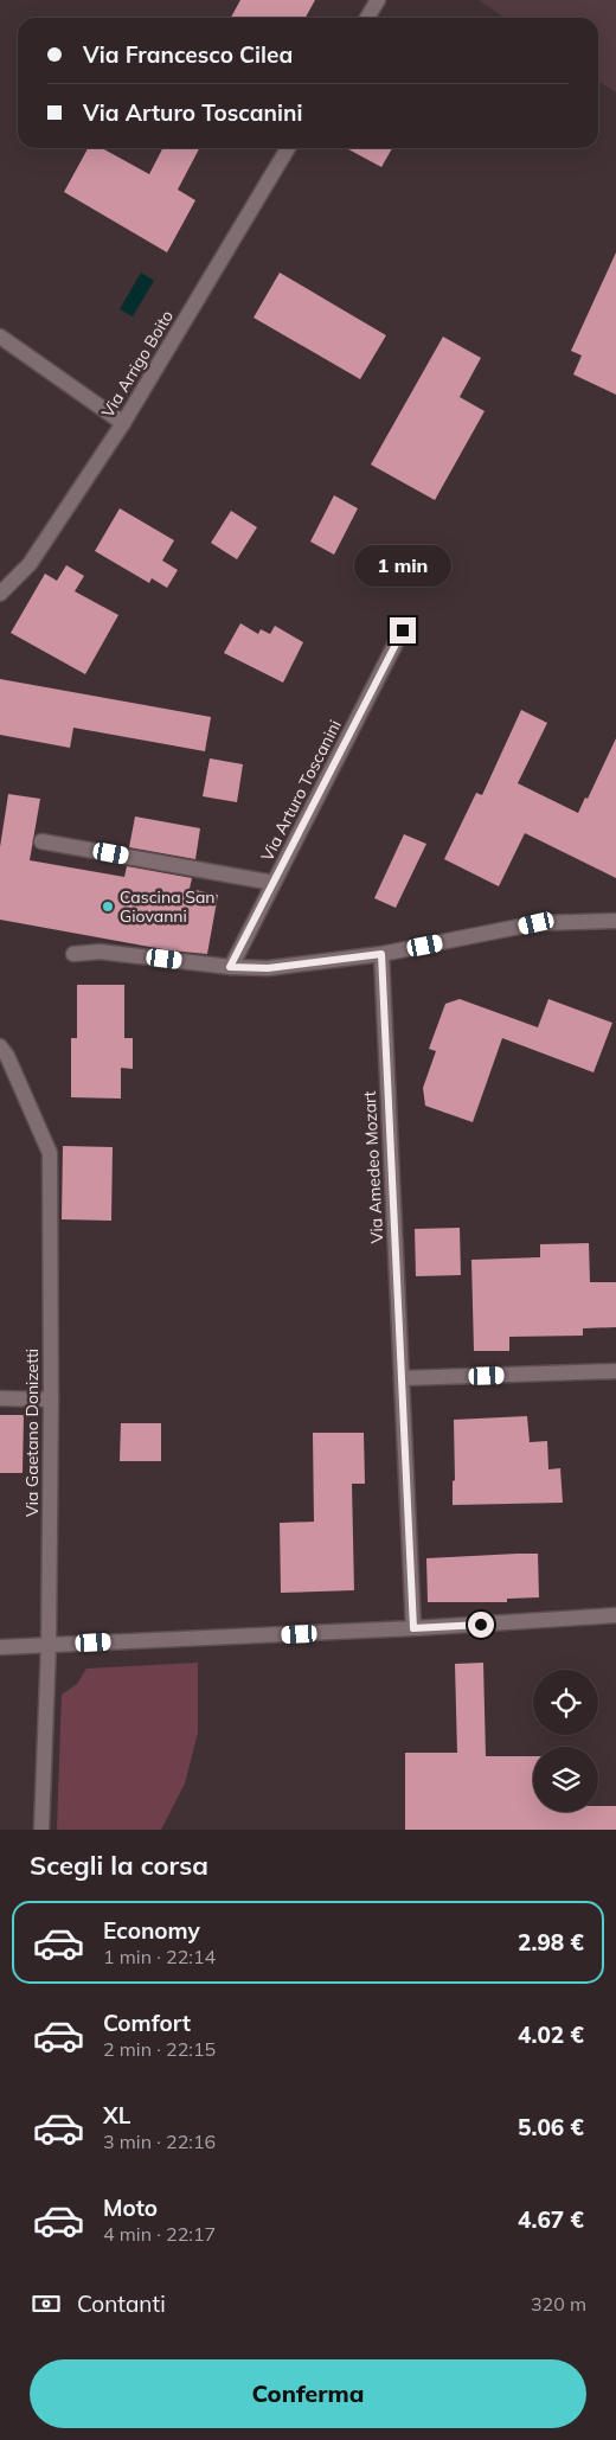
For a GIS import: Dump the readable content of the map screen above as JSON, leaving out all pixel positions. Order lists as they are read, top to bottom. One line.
{"streets":{"street":["Via Arrigo Boito","Via Arturo Toscanini","Via Amedeo Mozart","Via Gaetano Donizetti"]},"places":["Cascina San Giovanni"],"page":{"banner":["Via Francesco Cilea","Via Arturo Toscanini"],"bubble":"1 min","heading":"Scegli la corsa","list":[{"name":"Economy","note":"1 min · 22:14","value":"2.98 €"},{"name":"Comfort","note":"2 min · 22:15","value":"4.02 €"},{"name":"XL","note":"3 min · 22:16","value":"5.06 €"},{"name":"Moto","note":"4 min · 22:17","value":"4.67 €"}],"pay":["Contanti","320 m"],"buttons":"Conferma"}}
